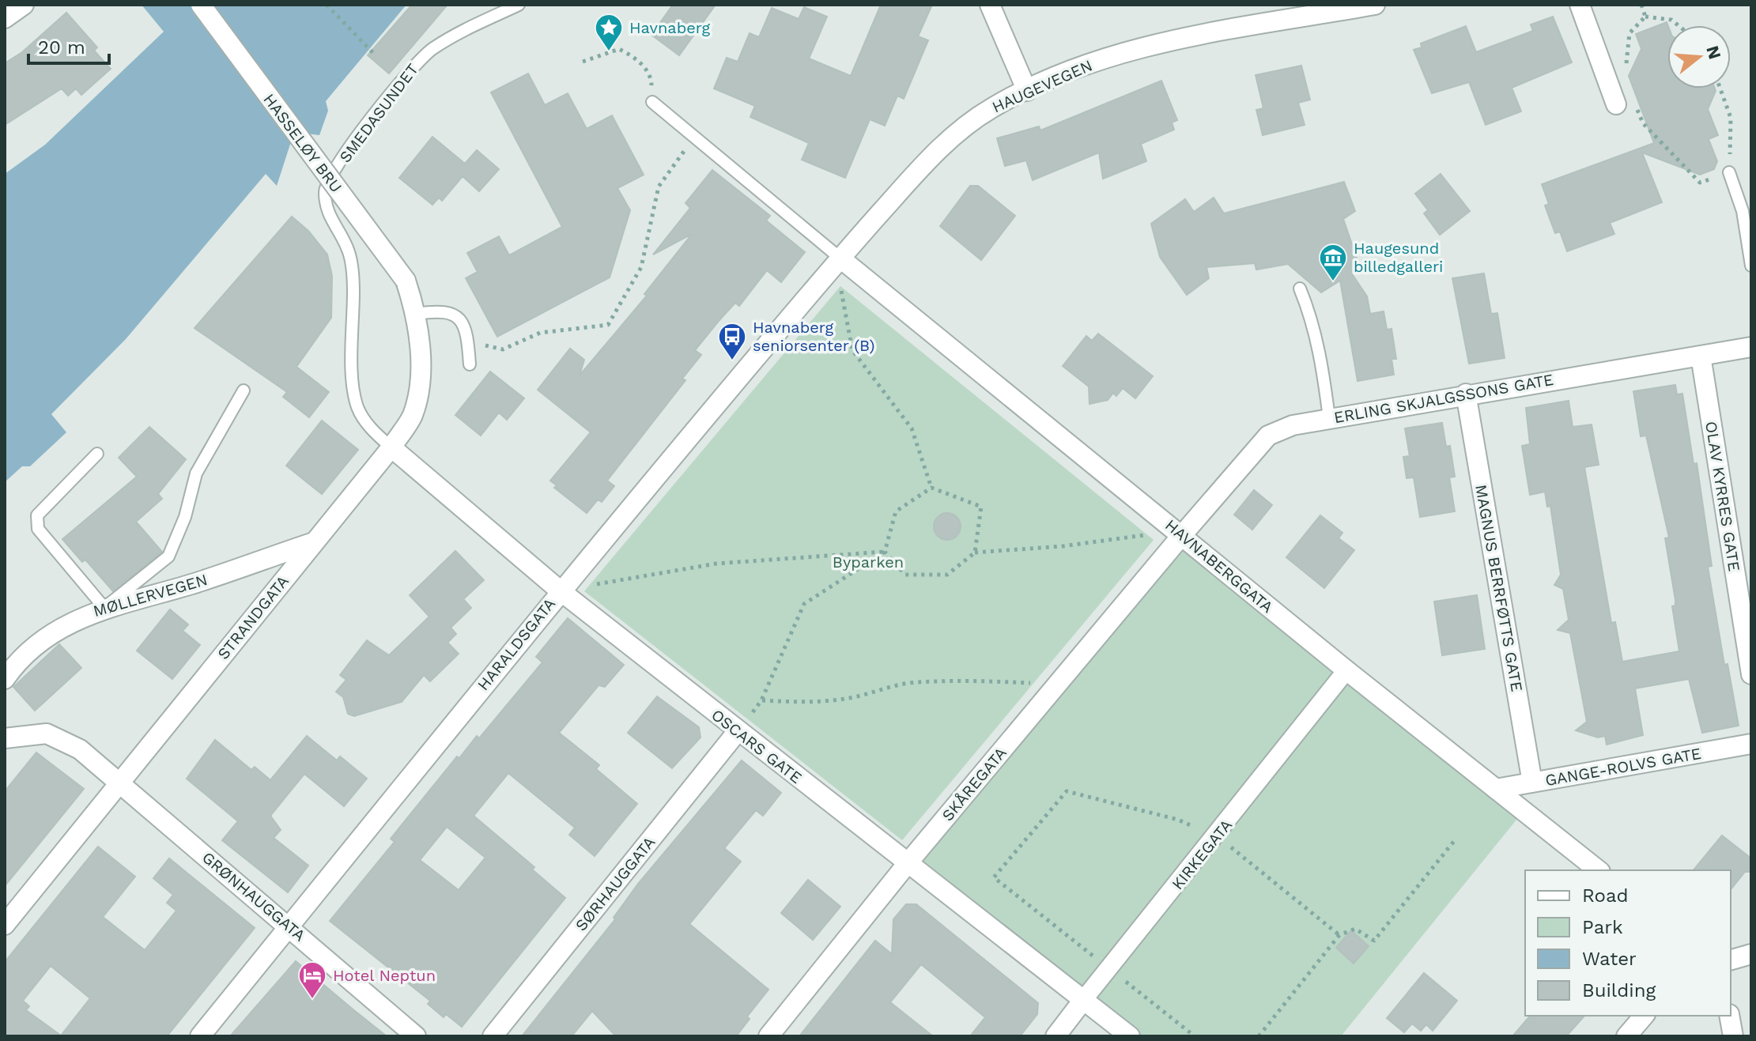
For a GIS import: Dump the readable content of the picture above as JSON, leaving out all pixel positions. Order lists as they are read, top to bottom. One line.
{"streets":{"street":["HAUGEVEGEN","HASSELØY BRU","ERLING SKJALGSSONS GATE","OLAV KYRRES GATE","HAVNABERGGATA","MAGNUS BERRFØTTS GATE","MØLLERVEGEN","STRANDGATA","HARALDSGATA","OSCARS GATE","GANGE-ROLVS GATE","SKÅREGATA","KIRKEGATA","SØRHAUGGATA","GRØNHAUGGATA"],"lane":["SMEDASUNDET"]},"crossings":[["HAUGEVEGEN","HAVNABERGGATA"],["HAUGEVEGEN","HARALDSGATA"],["SMEDASUNDET","STRANDGATA"],["SMEDASUNDET","OSCARS GATE"],["HASSELØY BRU","STRANDGATA"],["ERLING SKJALGSSONS GATE","OLAV KYRRES GATE"],["ERLING SKJALGSSONS GATE","HAVNABERGGATA"],["ERLING SKJALGSSONS GATE","MAGNUS BERRFØTTS GATE"],["ERLING SKJALGSSONS GATE","SKÅREGATA"],["HAVNABERGGATA","HARALDSGATA"],["HAVNABERGGATA","GANGE-ROLVS GATE"],["HAVNABERGGATA","SKÅREGATA"],["HAVNABERGGATA","KIRKEGATA"],["MAGNUS BERRFØTTS GATE","GANGE-ROLVS GATE"],["MØLLERVEGEN","STRANDGATA"],["STRANDGATA","OSCARS GATE"],["STRANDGATA","GRØNHAUGGATA"],["HARALDSGATA","OSCARS GATE"],["HARALDSGATA","GRØNHAUGGATA"],["OSCARS GATE","SKÅREGATA"],["OSCARS GATE","KIRKEGATA"],["OSCARS GATE","SØRHAUGGATA"]],"parks":["Byparken"],"places":{"place":["Havnaberg"],"museum":["Haugesund billedgalleri"],"bus stop":["Havnaberg seniorsenter (B)"],"hotel":["Hotel Neptun"]},"legend":["Road","Park","Water","Building"],"scale_bar":"20 m","north":"right"}
